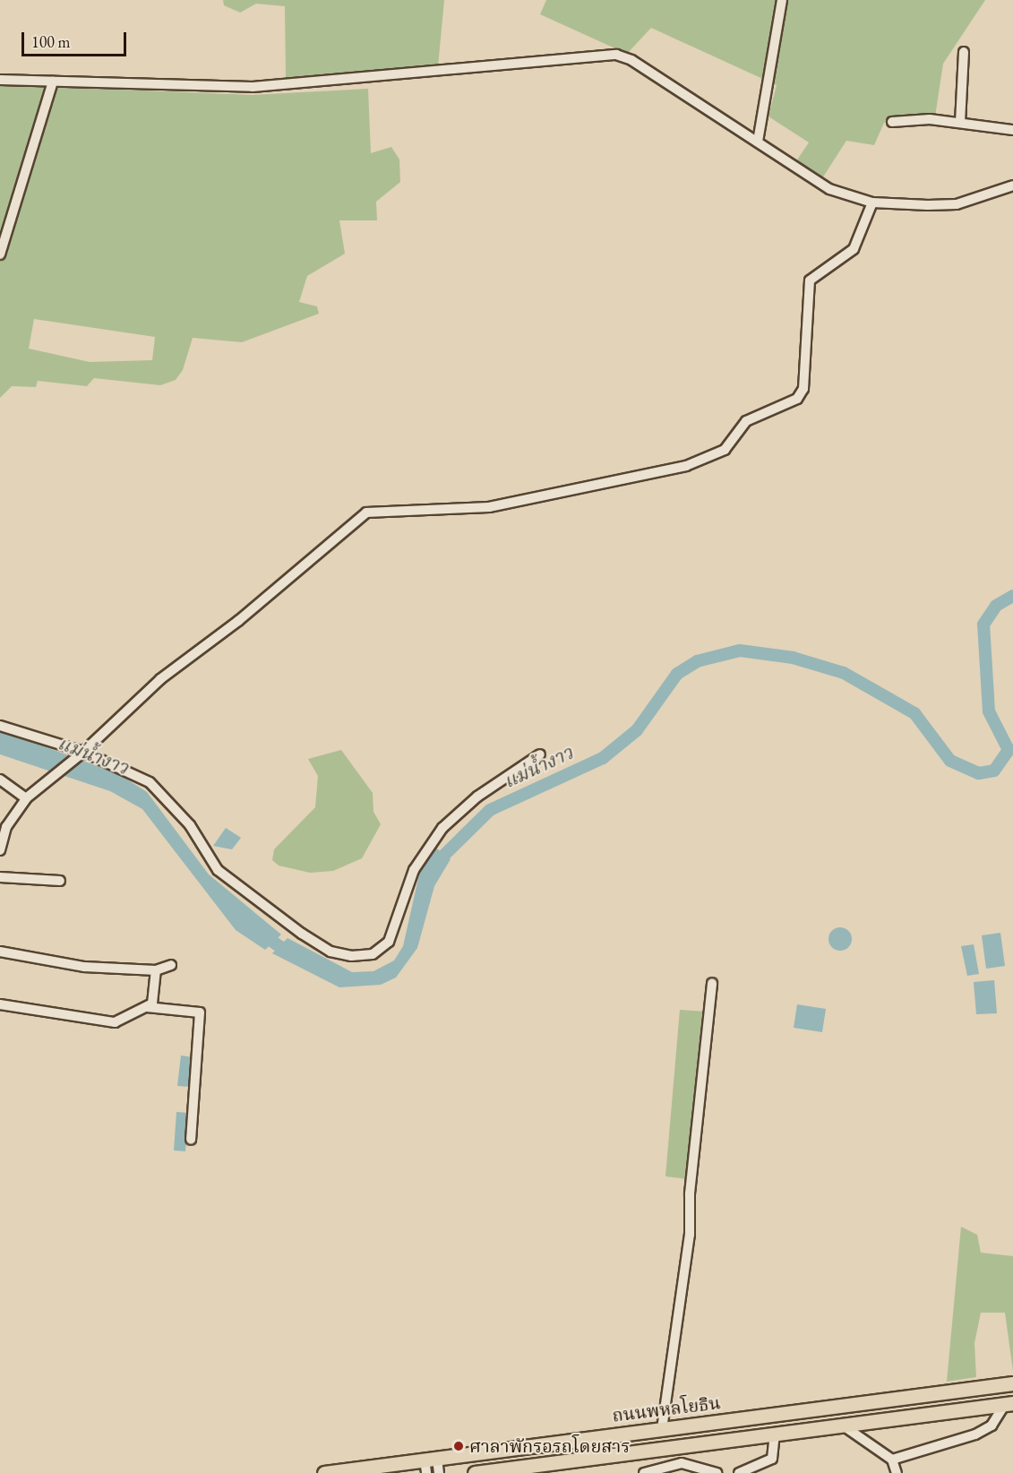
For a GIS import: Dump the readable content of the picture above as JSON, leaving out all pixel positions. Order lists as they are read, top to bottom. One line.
{"streets":{"highway":["ถนนพหลโยธิน"]},"water":["แม่น้ำงาว"],"places":["ศาลาพักรอรถโดยสาร"],"scale_bar":"100 m"}
